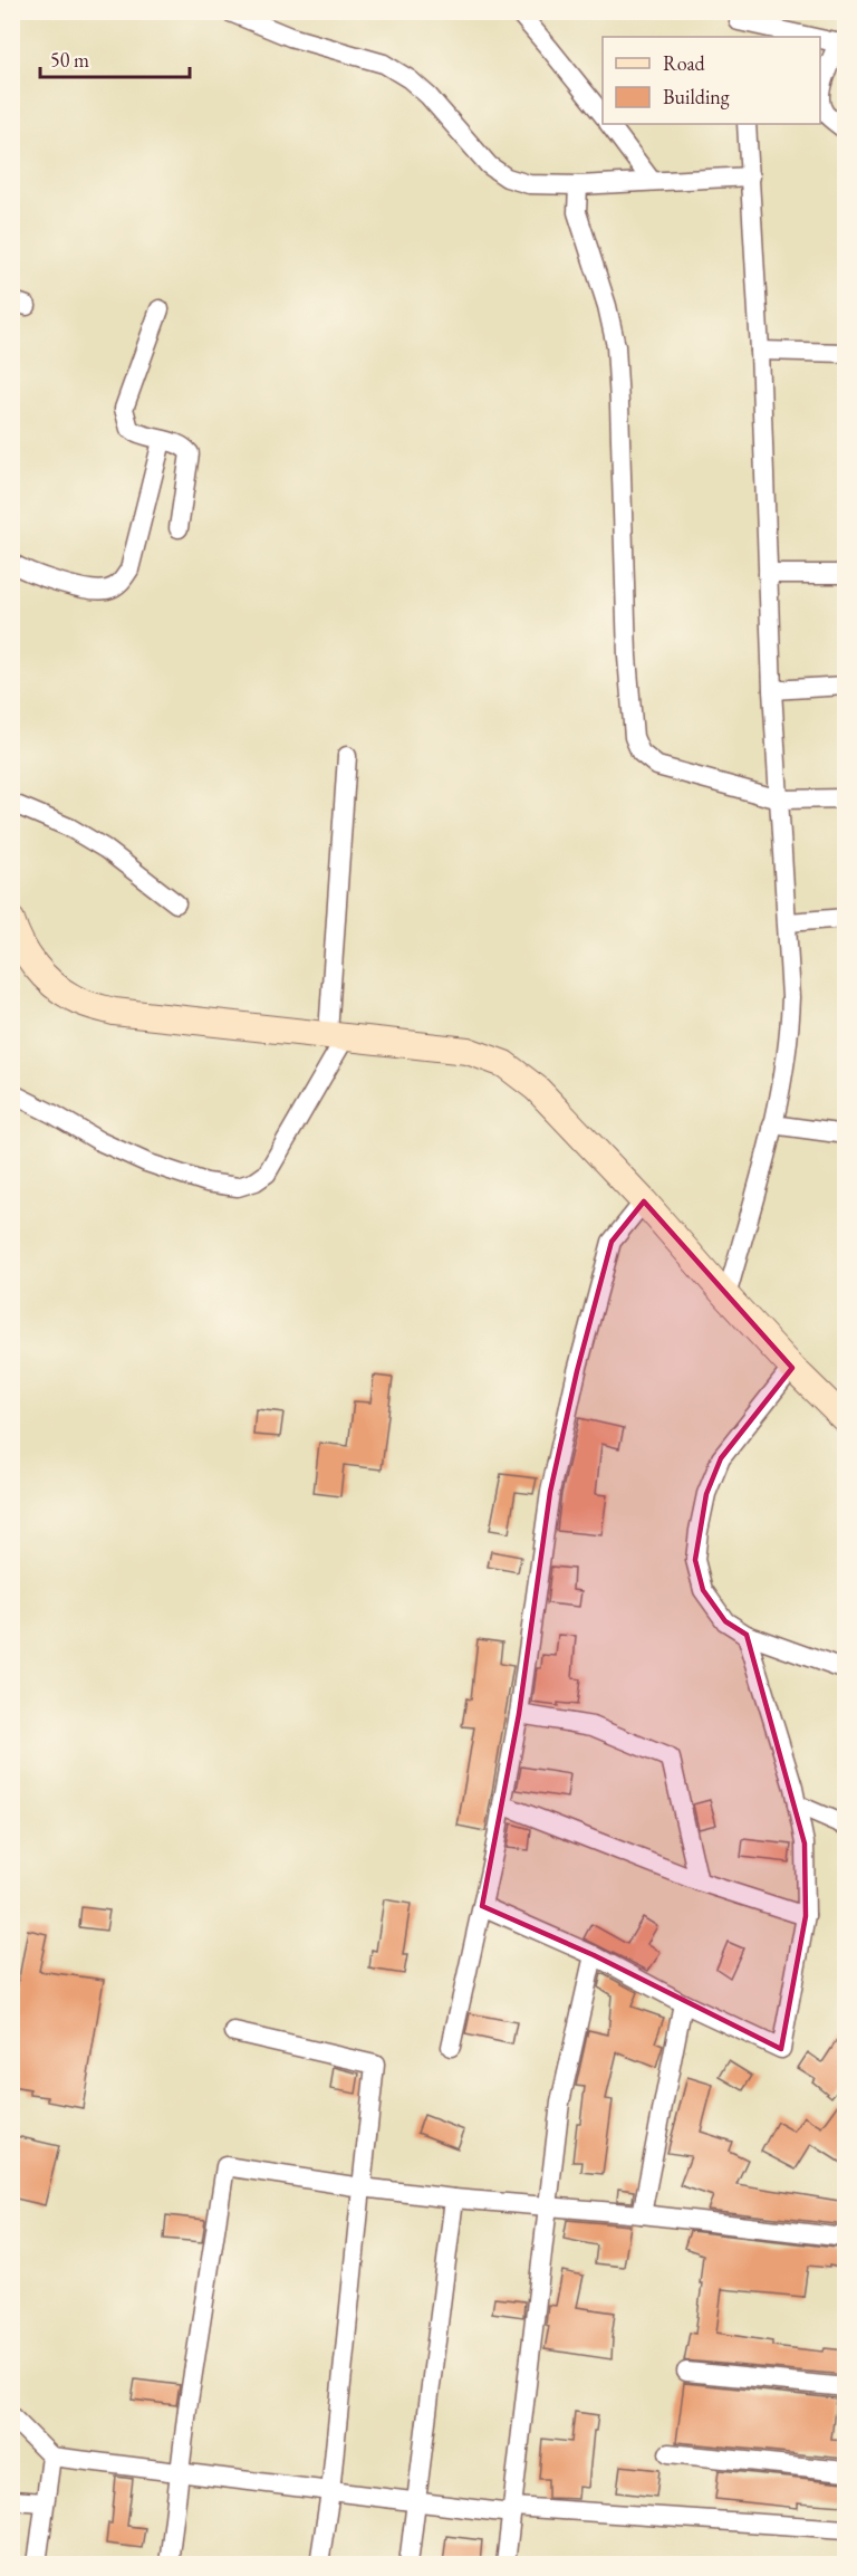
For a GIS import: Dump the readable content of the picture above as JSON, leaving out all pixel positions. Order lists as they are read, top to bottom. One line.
{"legend":["Road","Building"],"scale_bar":"50 m"}
